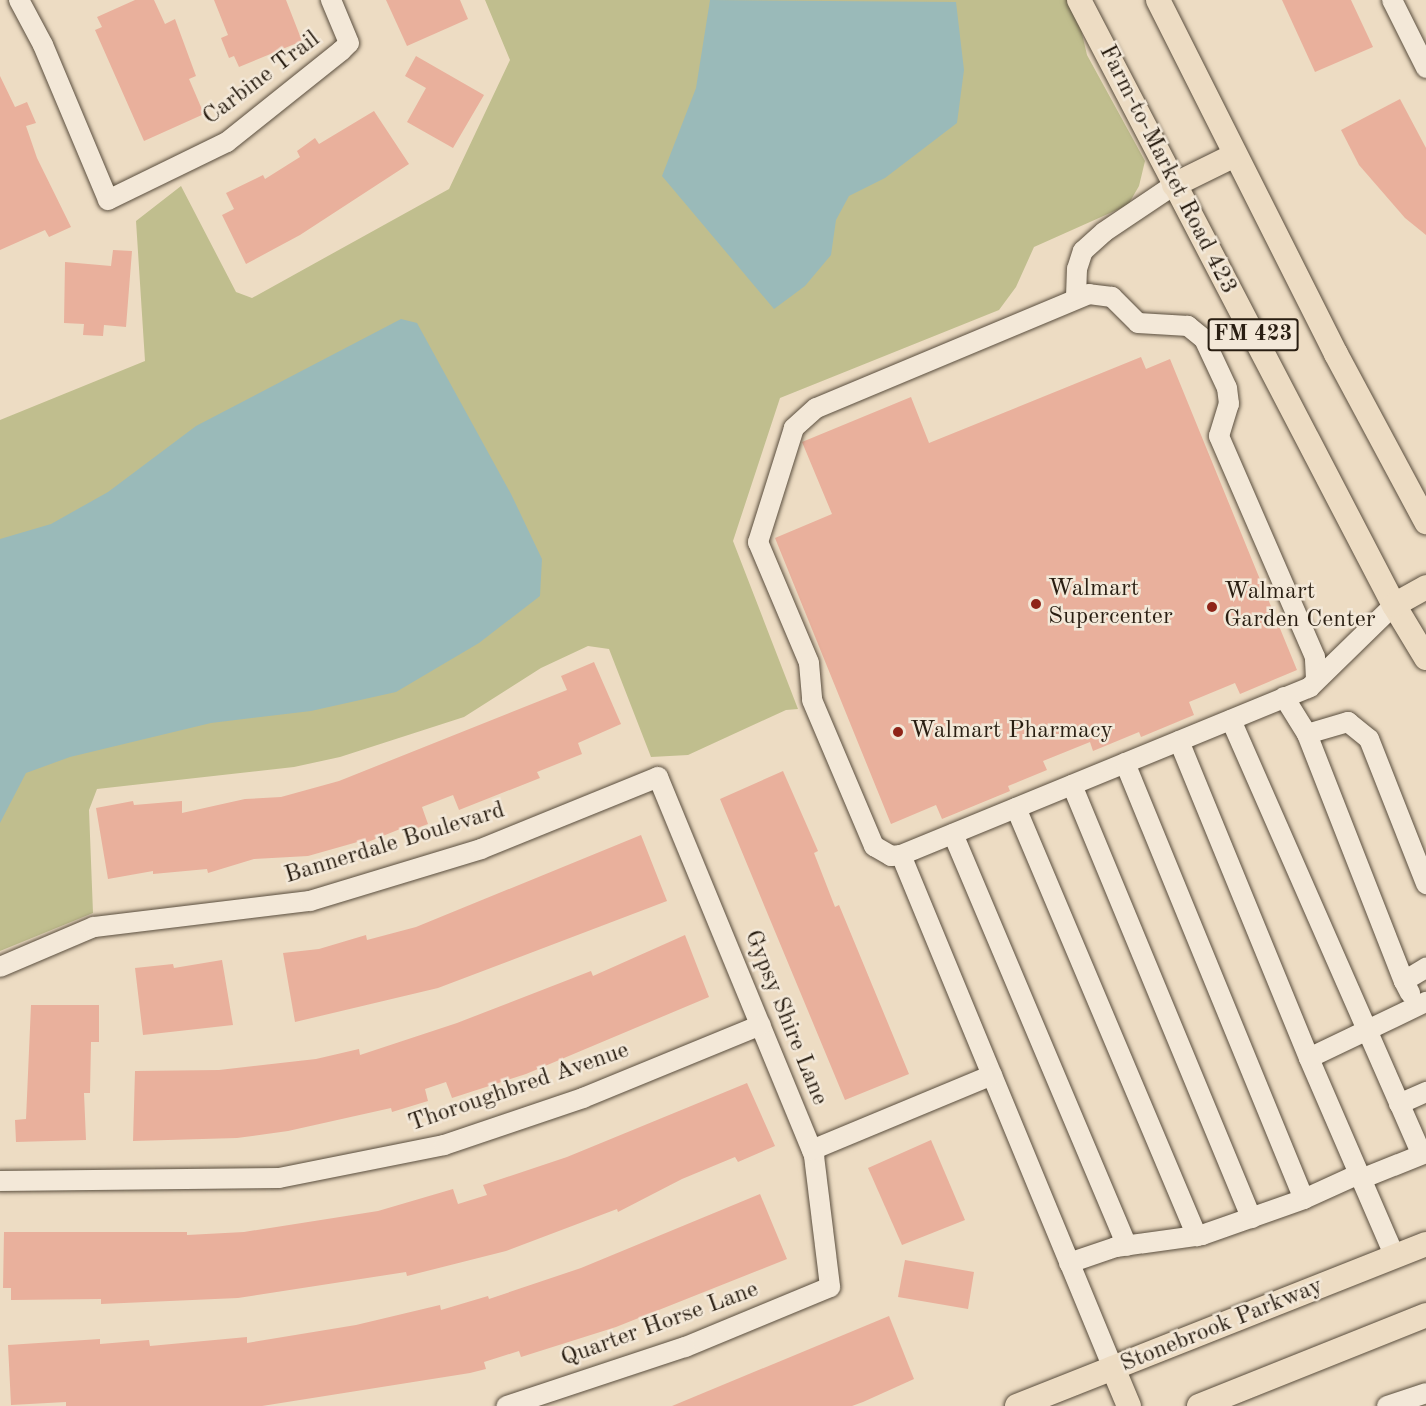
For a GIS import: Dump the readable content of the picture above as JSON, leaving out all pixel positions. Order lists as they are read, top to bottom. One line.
{"streets":{"main road":["Farm-to-Market Road 423","FM 423","Stonebrook Parkway"],"street":["Carbine Trail","Bannerdale Boulevard","Gypsy Shire Lane","Thoroughbred Avenue","Quarter Horse Lane"]},"crossings":[["Bannerdale Boulevard","Gypsy Shire Lane"],["Gypsy Shire Lane","Thoroughbred Avenue"],["Gypsy Shire Lane","Quarter Horse Lane"]],"places":["Walmart Supercenter","Walmart Garden Center","Walmart Pharmacy"]}
